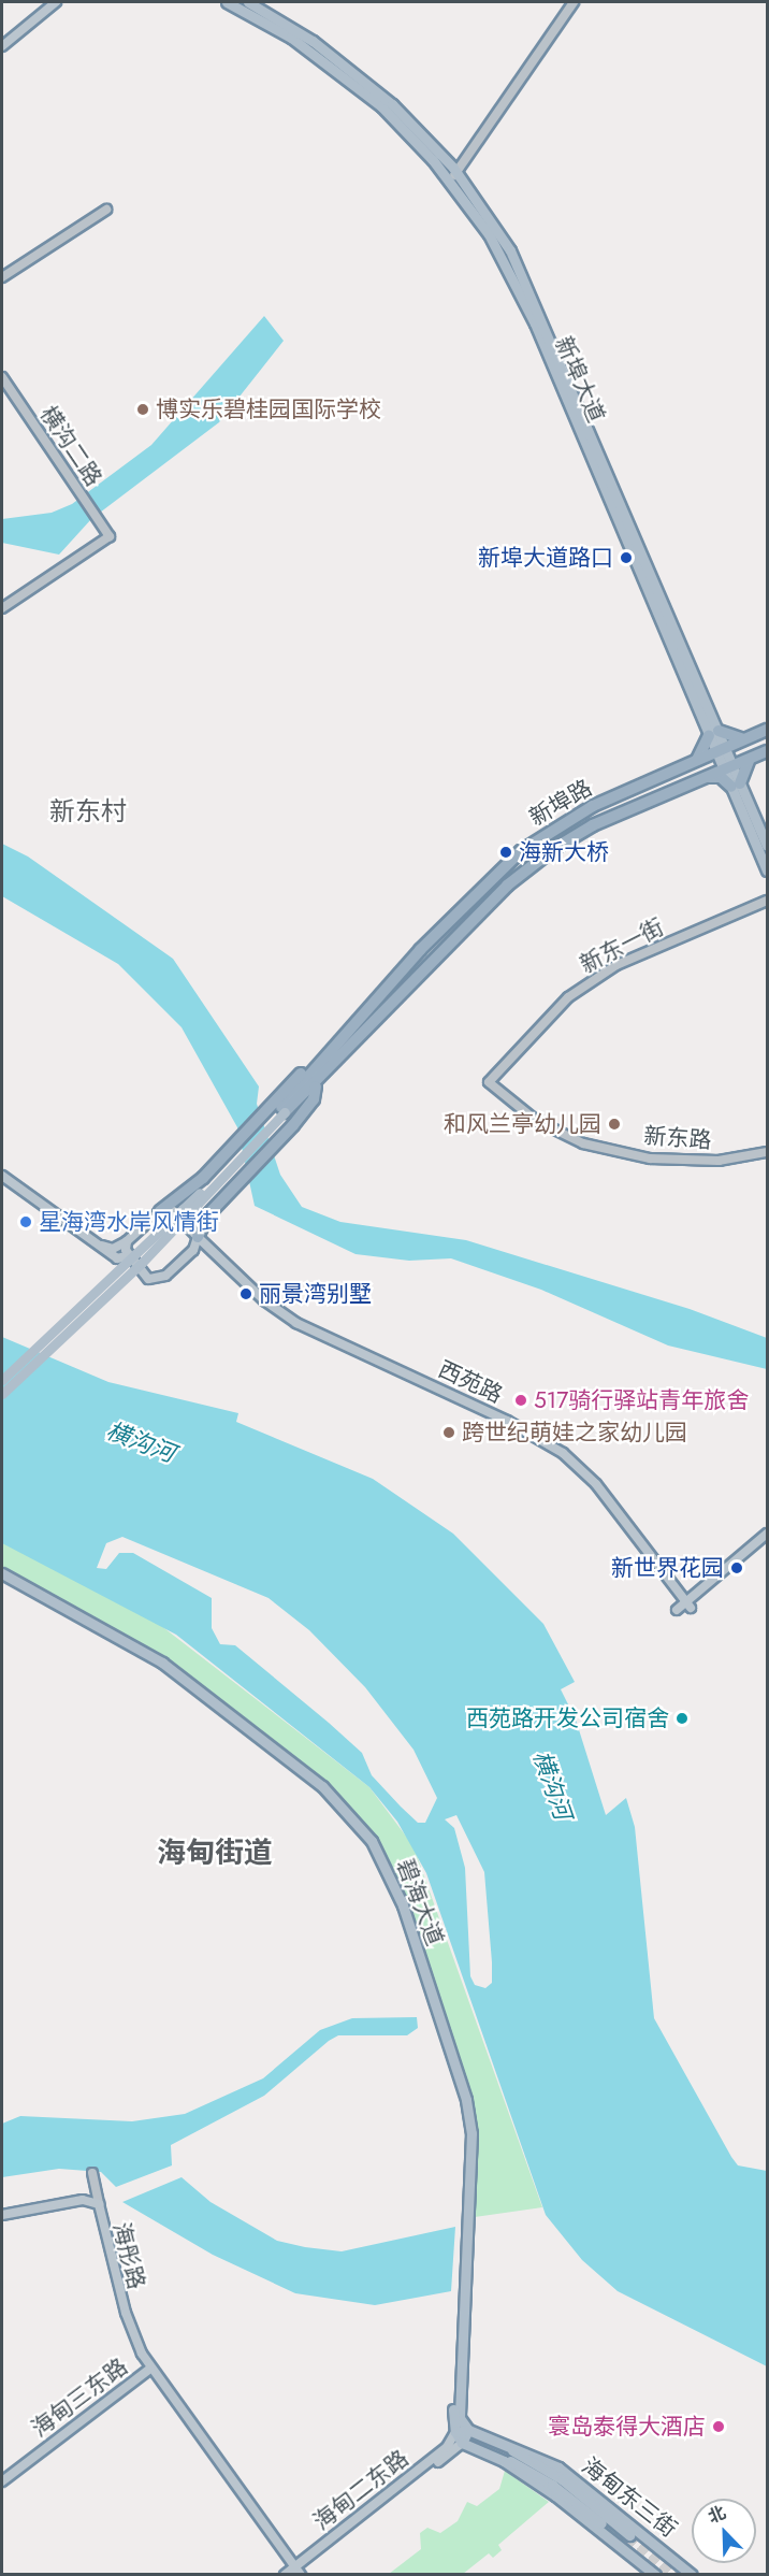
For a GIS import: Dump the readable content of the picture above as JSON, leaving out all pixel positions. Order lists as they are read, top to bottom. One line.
{"streets":{"highway":["新埠路"],"main road":["新埠大道","西苑路","碧海大道","海彤路","海甸二东路","海甸东三街"],"street":["横沟二路","新东一街","新东路"]},"crossings":[["新埠大道","新埠路"],["新东一街","新东路"],["碧海大道","海甸二东路"],["碧海大道","海甸东三街"],["海彤路","海甸二东路"],["海甸二东路","海甸东三街"]],"districts":["新东村","海甸街道"],"water":["横沟河"],"places":["博实乐碧桂园国际学校","新埠大道路口","海新大桥","和风兰亭幼儿园","星海湾水岸风情街","丽景湾别墅","517骑行驿站青年旅舍","跨世纪萌娃之家幼儿园","新世界花园","西苑路开发公司宿舍","寰岛泰得大酒店"],"north":"top left"}
